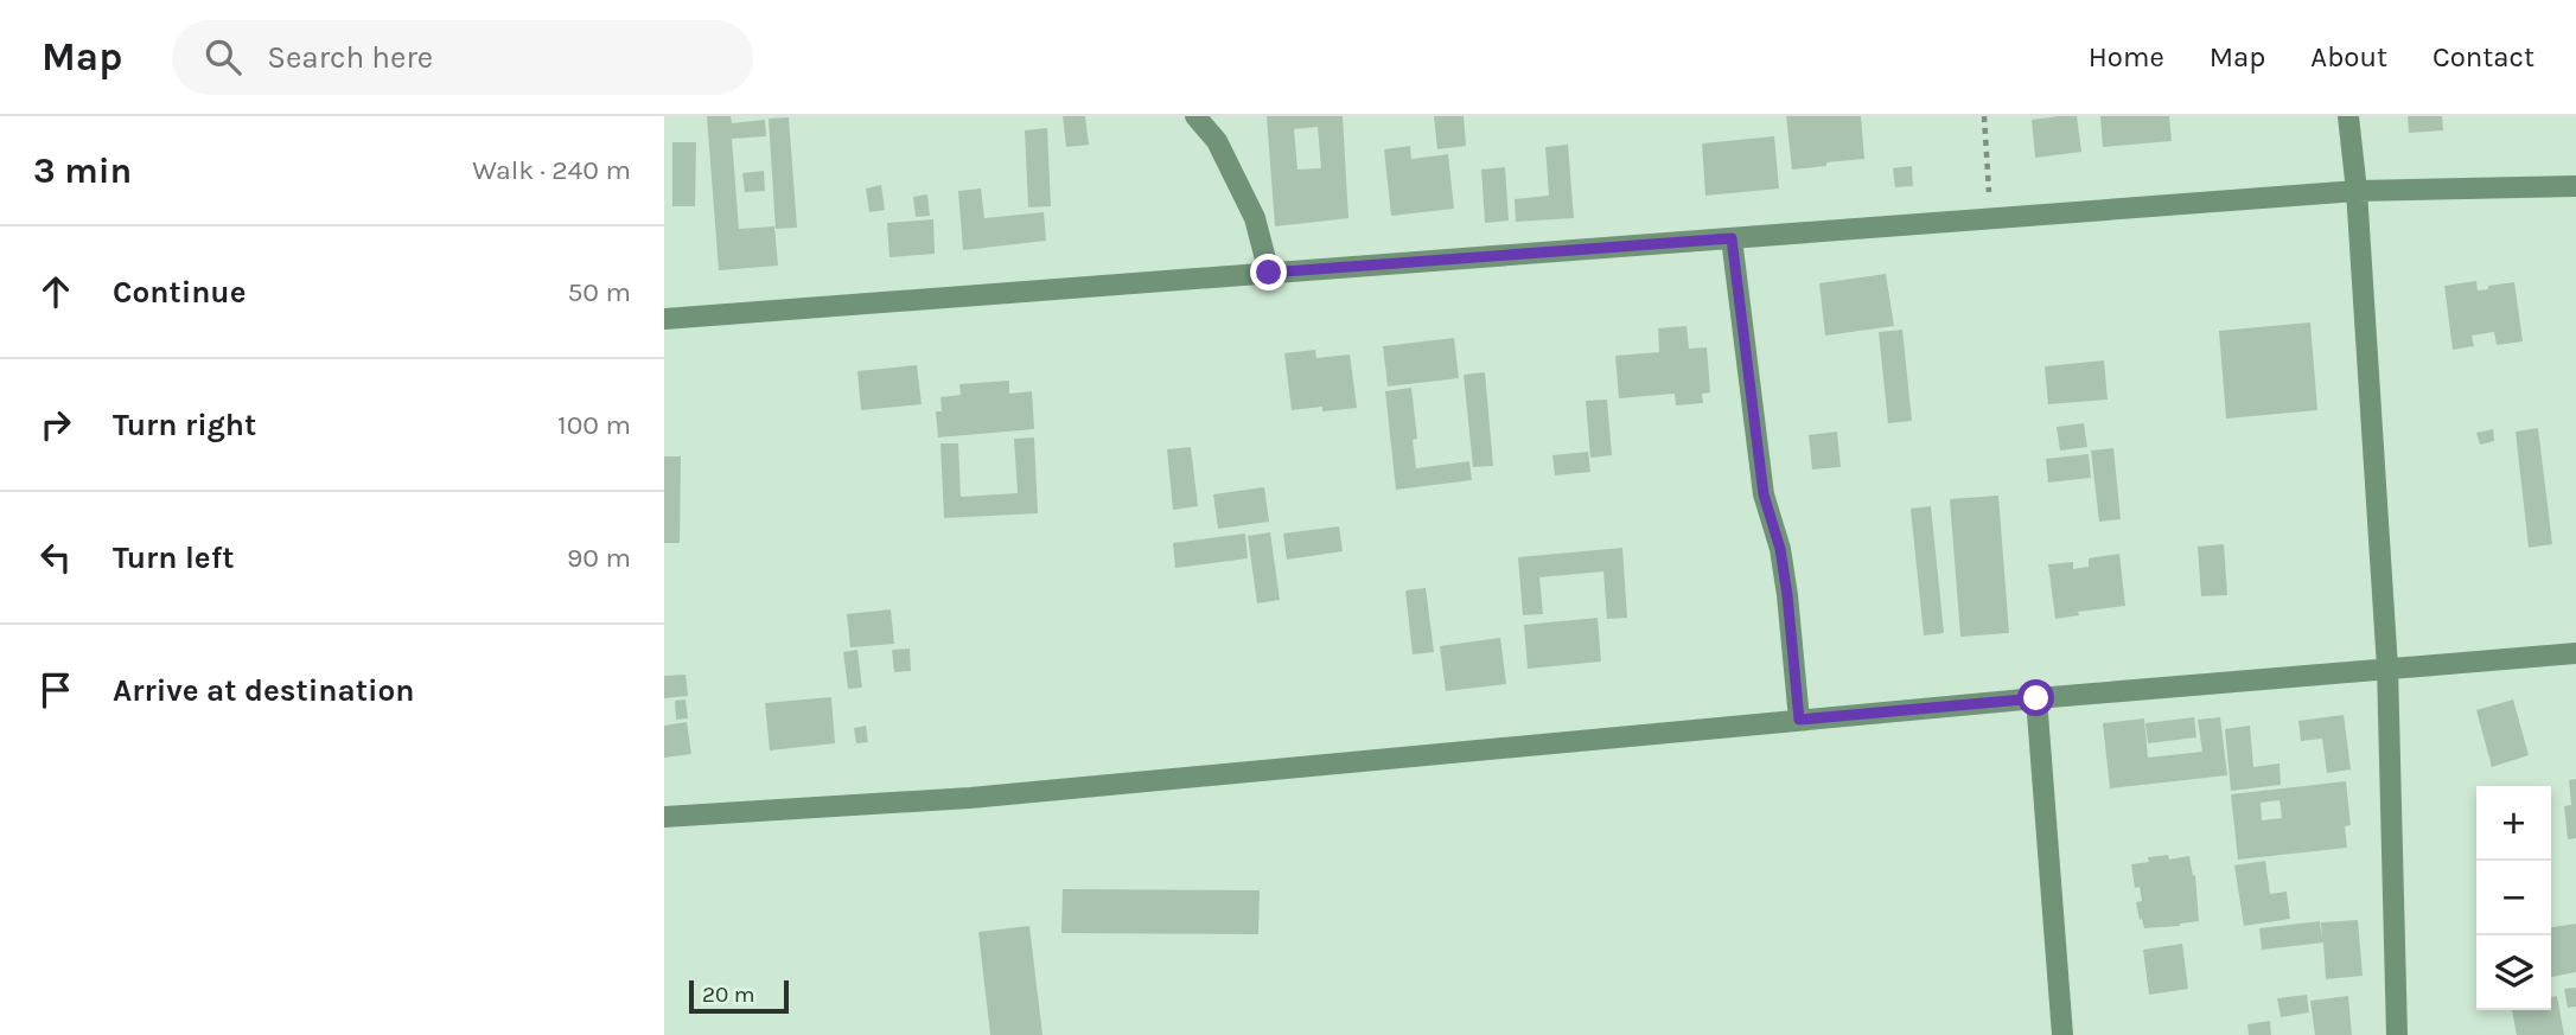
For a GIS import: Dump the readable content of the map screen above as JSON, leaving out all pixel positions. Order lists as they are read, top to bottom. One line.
{"scale_bar":"20 m","page":{"header":"Map","search":"Search here","nav":["Home","Map","About","Contact"],"heading":["3 min","Walk · 240 m"],"list":[["Continue","50 m"],["Turn right","100 m"],["Turn left","90 m"],"Arrive at destination"],"map_buttons":["+","−"],"scale":"20 m"}}
